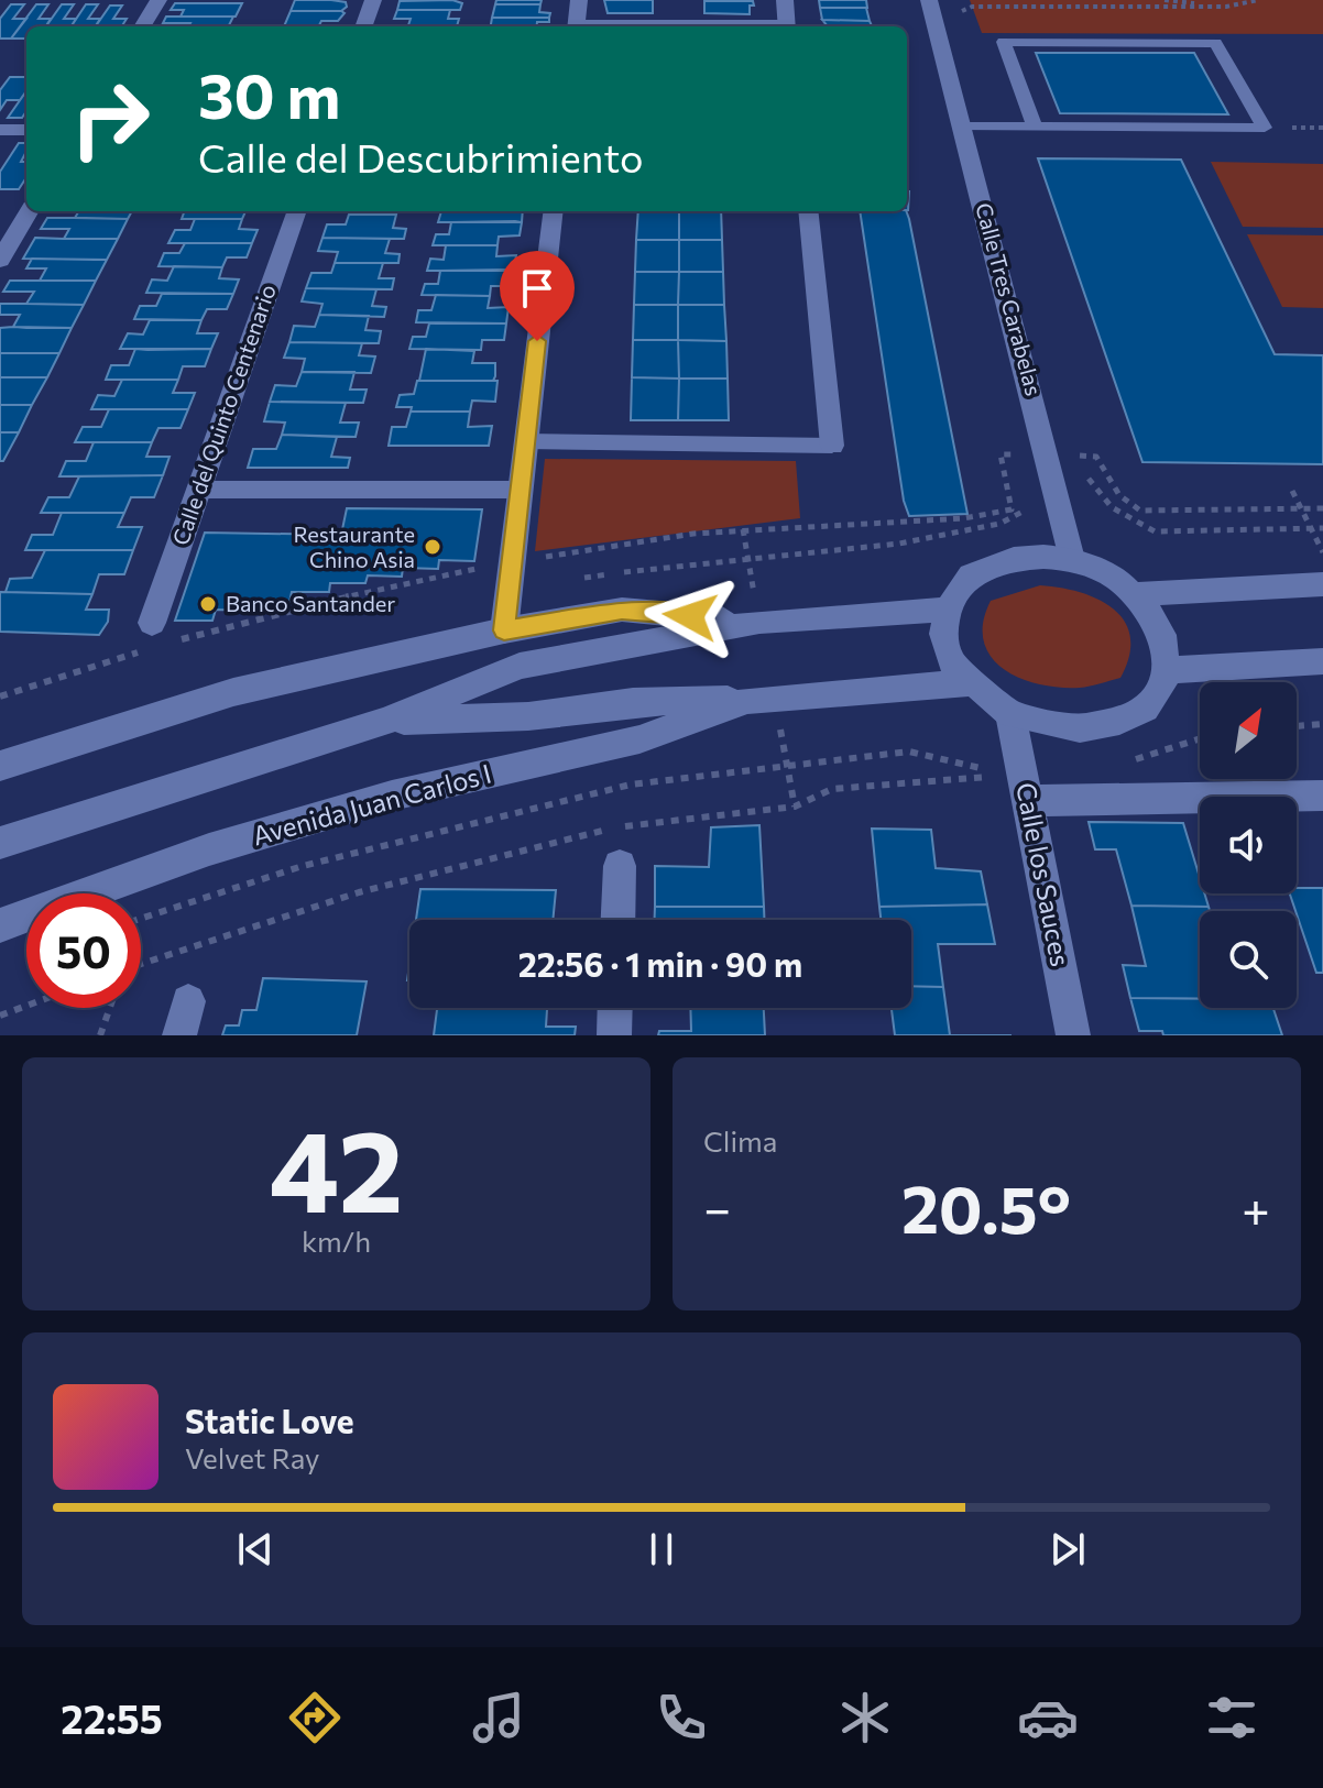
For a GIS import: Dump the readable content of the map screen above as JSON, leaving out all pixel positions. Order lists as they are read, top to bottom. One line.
{"streets":{"street":["Calle Tres Carabelas","Calle del Quinto Centenario","Avenida Juan Carlos I","Calle los Sauces"]},"crossings":[["Calle Tres Carabelas","Avenida Juan Carlos I"],["Calle Tres Carabelas","Calle los Sauces"],["Avenida Juan Carlos I","Calle los Sauces"]],"places":["Restaurante Chino Asia","Banco Santander"],"north":"top right","page":{"turn":["30 m","Calle del Descubrimiento"],"limit":"50","trip":"22:56 · 1 min · 90 m","tile":[["42","km/h"],"Clima"],"heat":["−","20.5°","+"],"song":["Static Love","Velvet Ray"],"tabs":"22:55"}}
